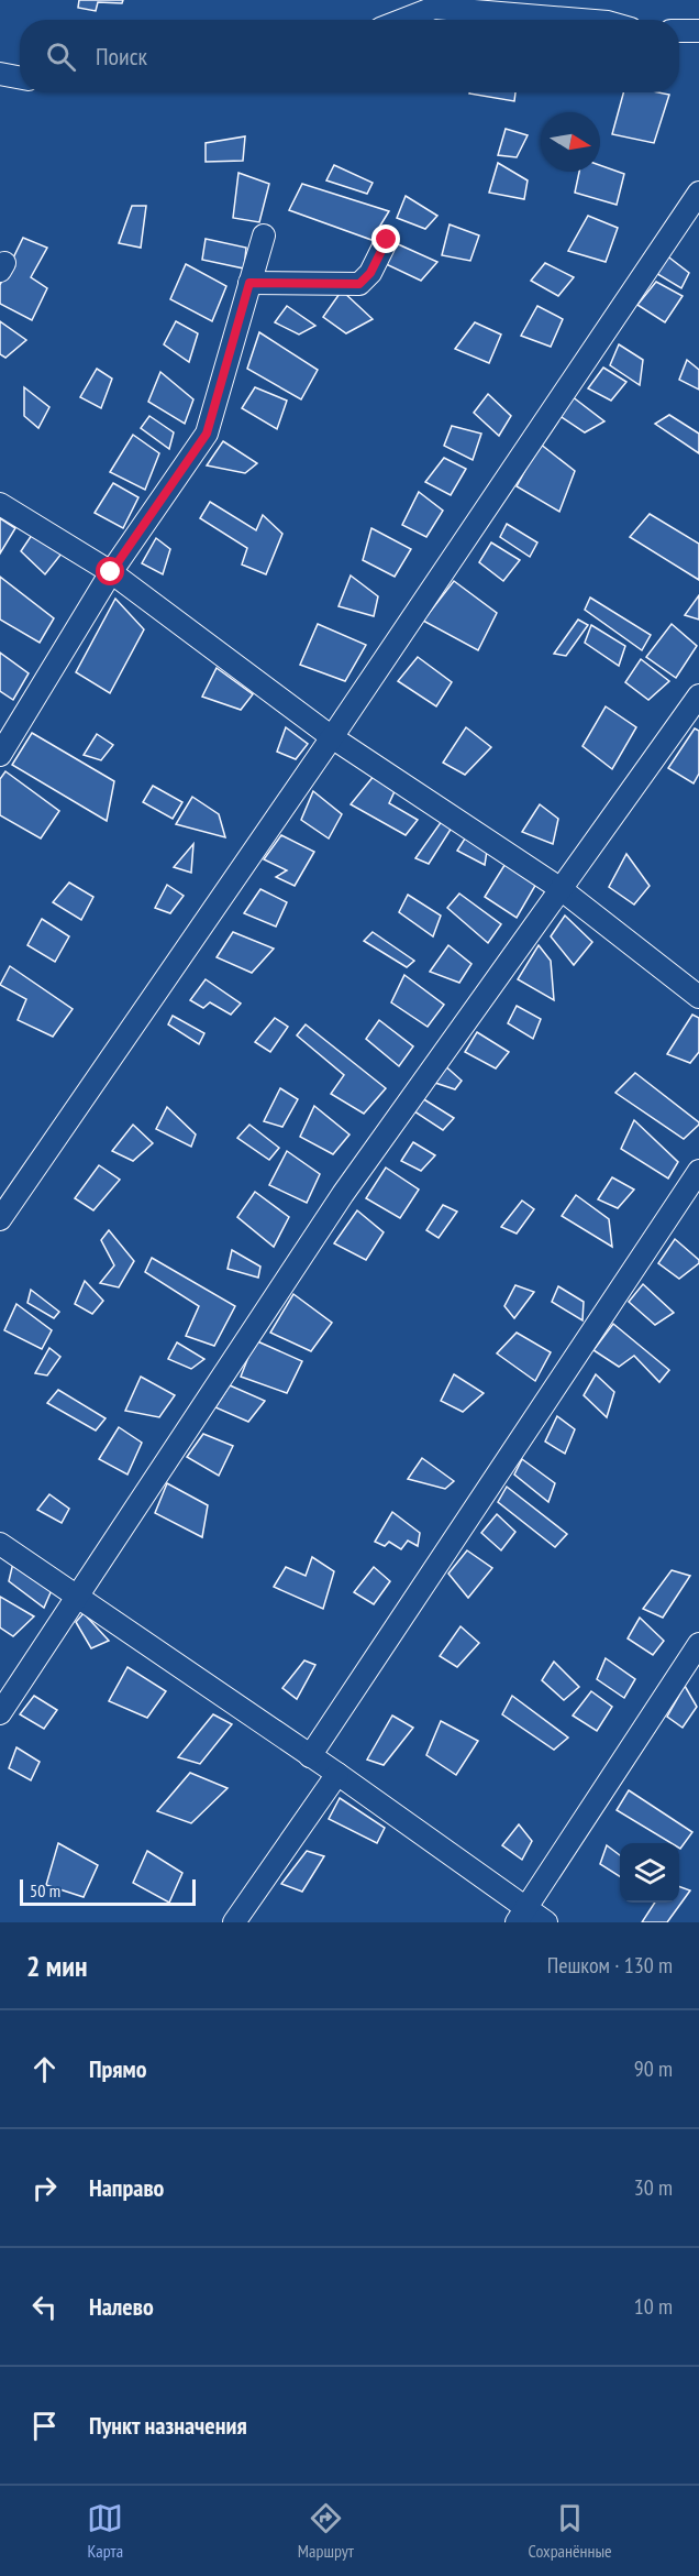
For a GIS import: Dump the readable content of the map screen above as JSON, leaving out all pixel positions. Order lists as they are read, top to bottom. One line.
{"scale_bar":"50 m","north":"right","page":{"search":"Поиск","scale":"50 m","heading":["2 мин","Пешком · 130 m"],"list":[["Прямо","90 m"],["Направо","30 m"],["Налево","10 m"],"Пункт назначения"],"nav":["Карта","Маршрут","Сохранённые"]}}
